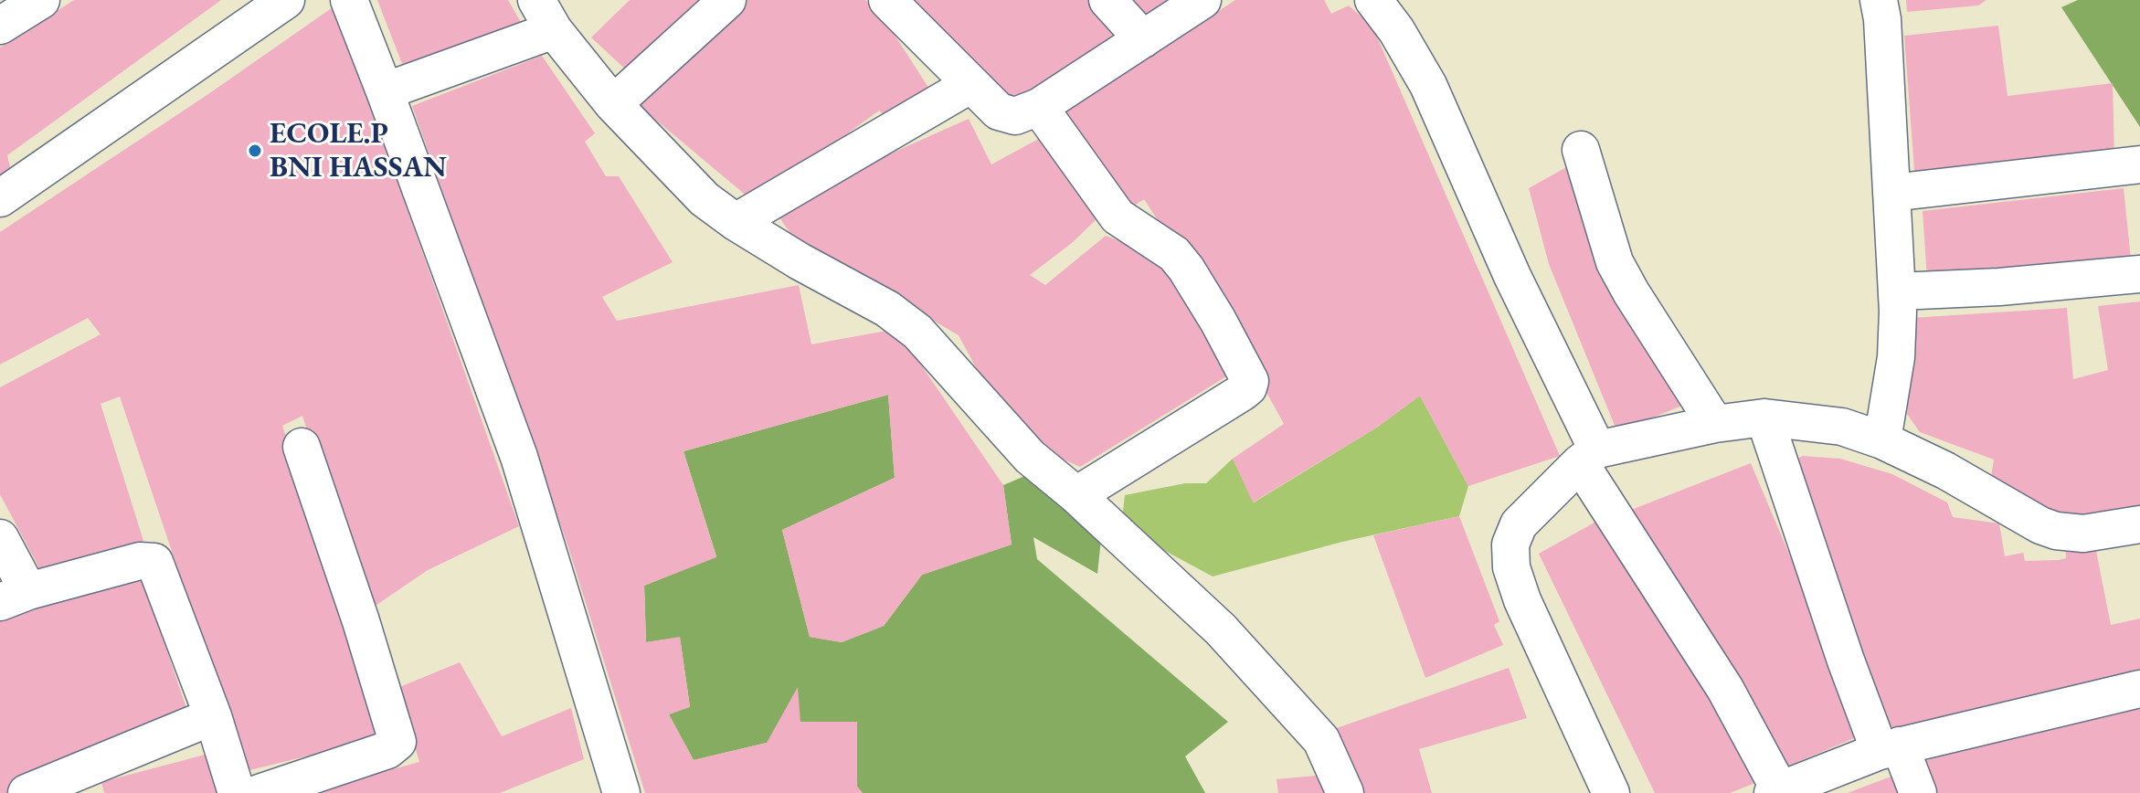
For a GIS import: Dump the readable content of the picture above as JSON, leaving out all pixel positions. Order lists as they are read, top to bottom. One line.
{"places":["ECOLE.P BNI HASSAN"]}
